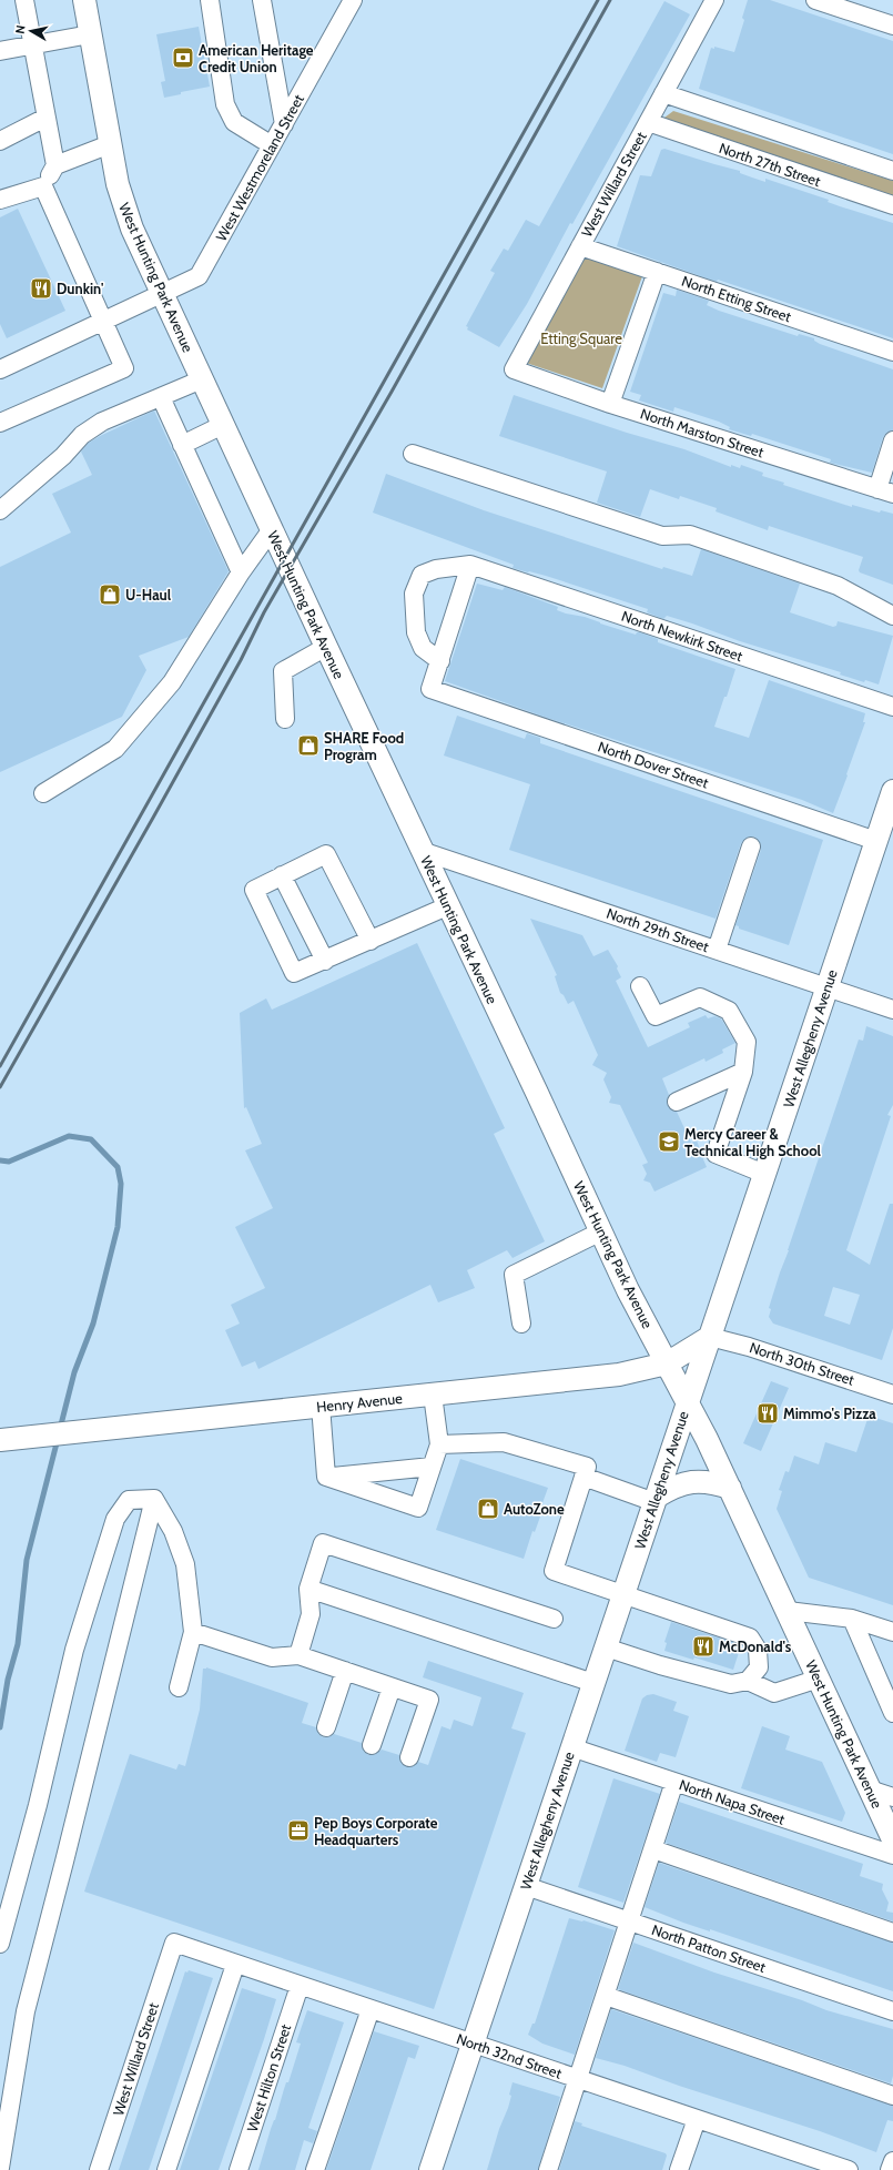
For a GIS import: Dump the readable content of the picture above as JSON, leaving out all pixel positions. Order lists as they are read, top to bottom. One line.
{"streets":{"main road":["West Hunting Park Avenue","West Allegheny Avenue","Henry Avenue"],"street":["North 27th Street","West Westmoreland Street","West Willard Street","North Etting Street","North Marston Street","North Newkirk Street","North Dover Street","North 29th Street","North 30th Street","North Napa Street","North Patton Street","North 32nd Street","West Hilton Street"]},"crossings":[["North 27th Street","West Willard Street"],["West Westmoreland Street","West Hunting Park Avenue"],["West Willard Street","North Etting Street"],["West Willard Street","North Marston Street"],["West Willard Street","North 32nd Street"],["West Hunting Park Avenue","North 29th Street"],["West Hunting Park Avenue","West Allegheny Avenue"],["West Hunting Park Avenue","Henry Avenue"],["North Dover Street","West Allegheny Avenue"],["North 29th Street","West Allegheny Avenue"],["West Allegheny Avenue","North 30th Street"],["West Allegheny Avenue","Henry Avenue"],["West Allegheny Avenue","North Napa Street"],["West Allegheny Avenue","North Patton Street"],["West Allegheny Avenue","North 32nd Street"],["North 30th Street","Henry Avenue"],["North 32nd Street","West Hilton Street"]],"parks":["Etting Square"],"places":{"bank":["American Heritage Credit Union"],"restaurant":["Dunkin'","Mimmo's Pizza","McDonald's"],"shop":["U-Haul","SHARE Food Program","AutoZone"],"school or university":["Mercy Career & Technical High School"],"office":["Pep Boys Corporate Headquarters"]},"north":"left"}
